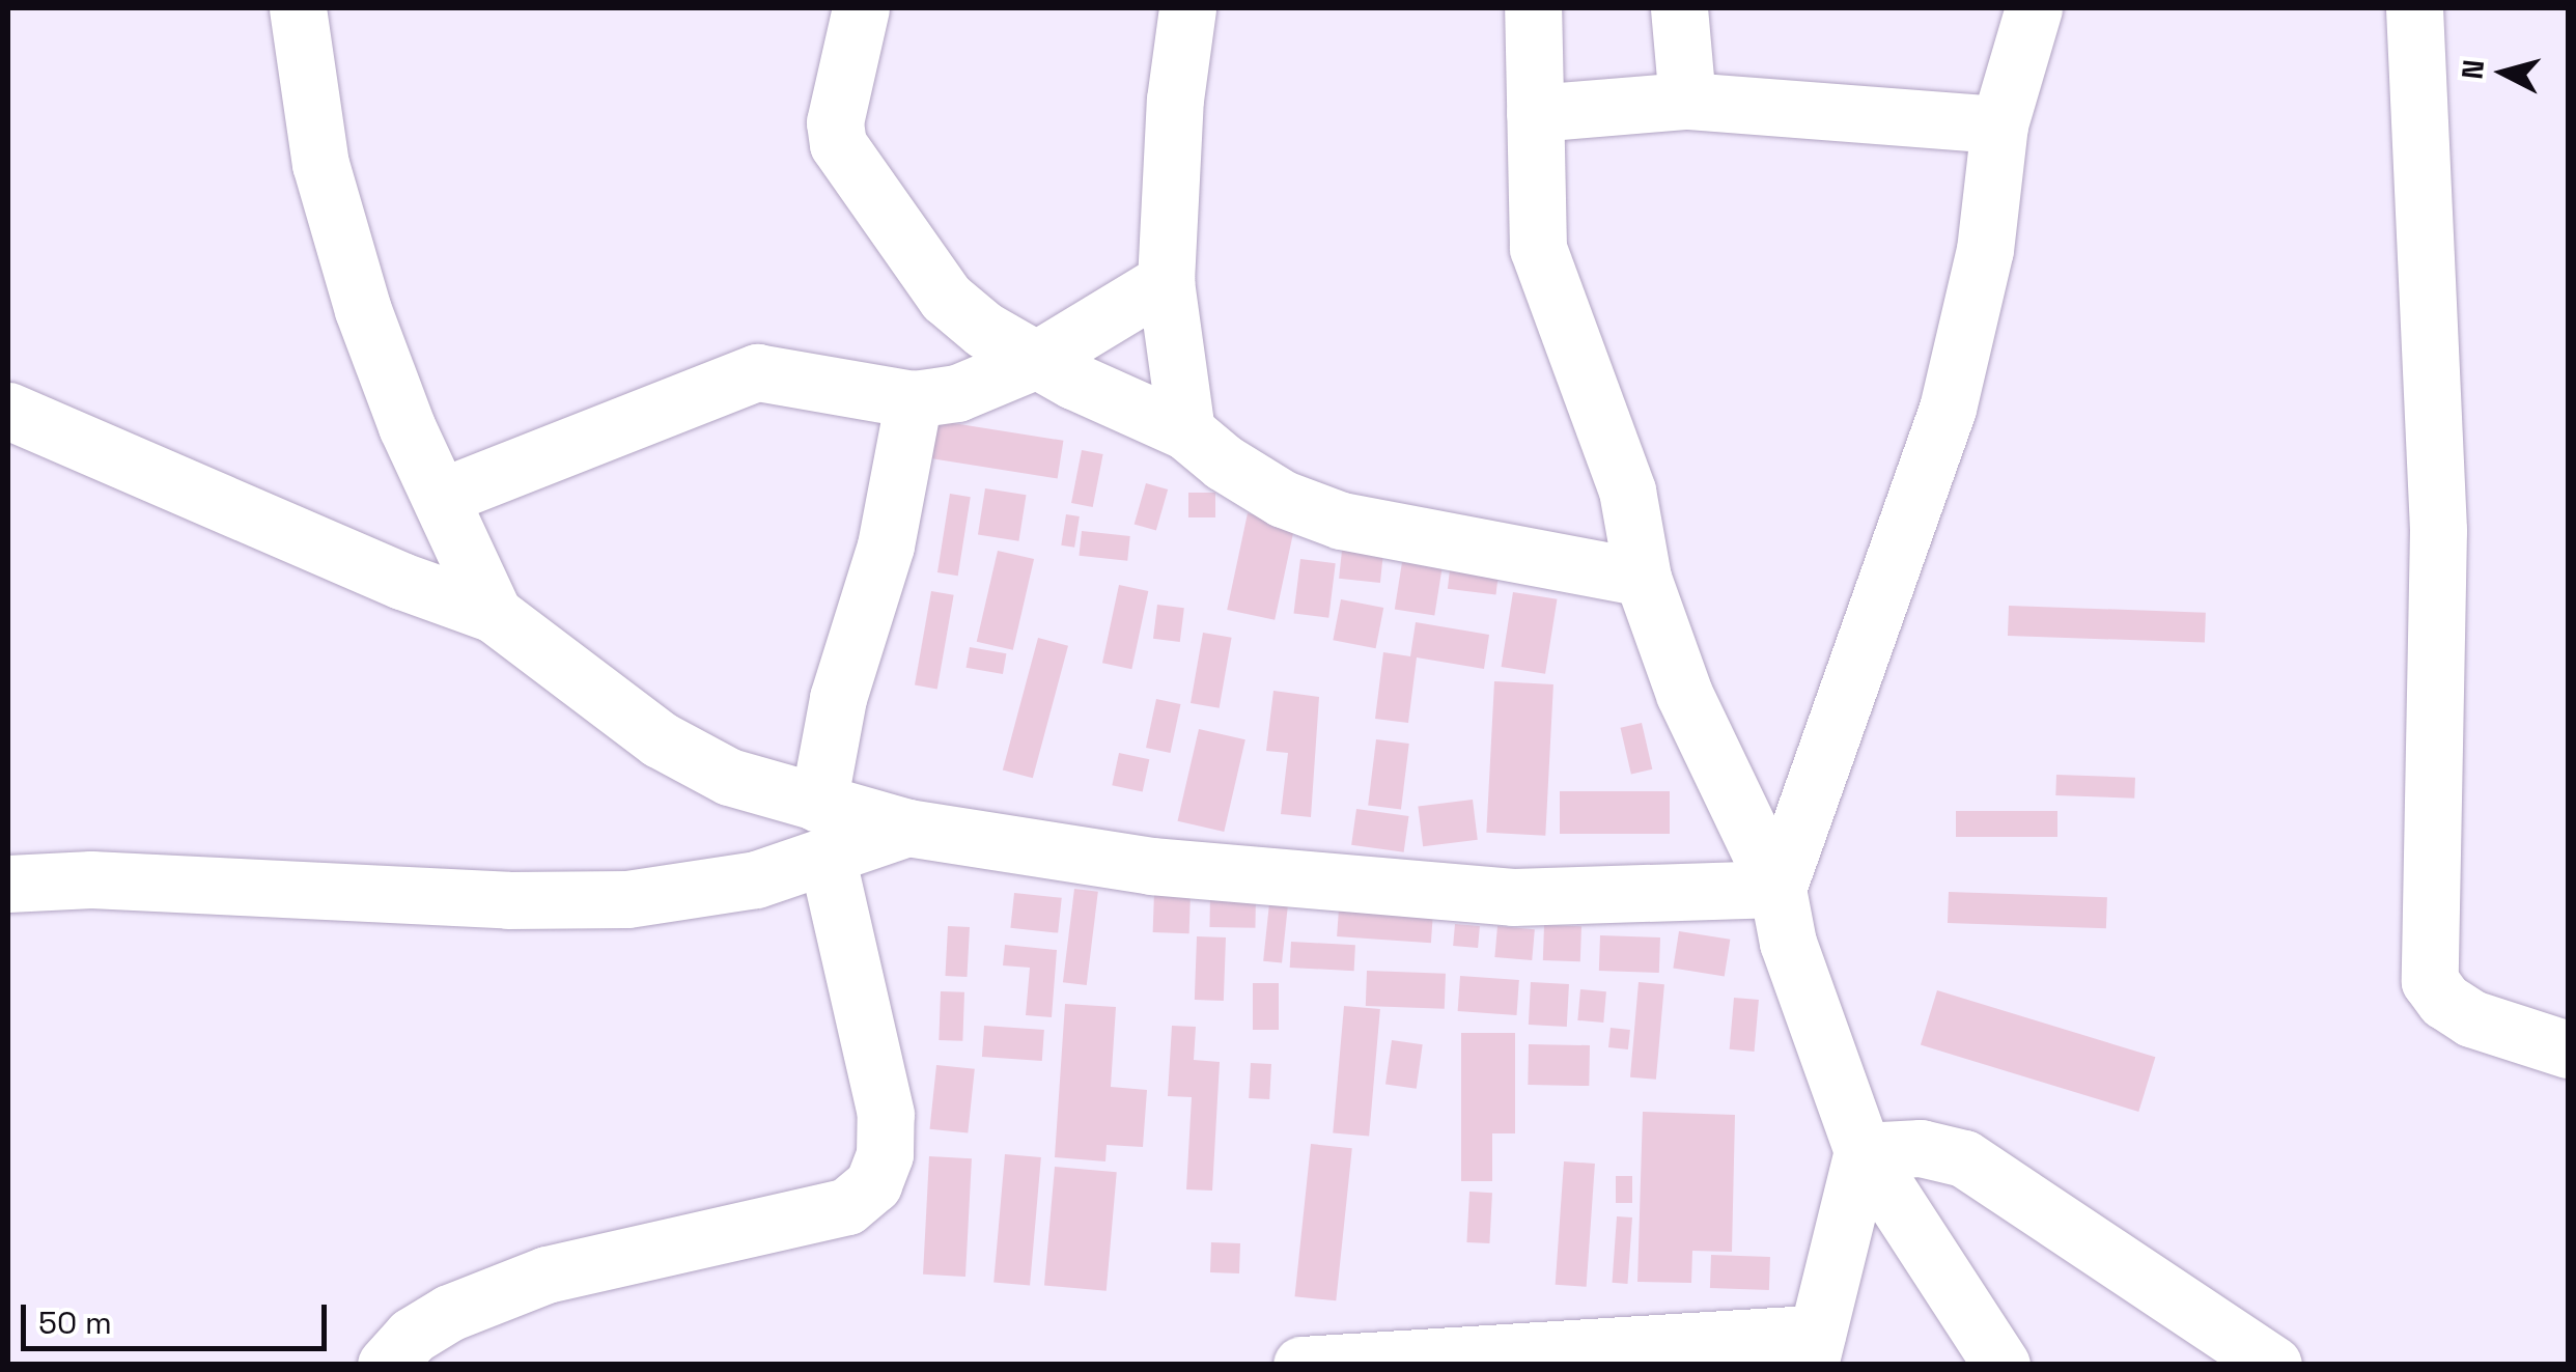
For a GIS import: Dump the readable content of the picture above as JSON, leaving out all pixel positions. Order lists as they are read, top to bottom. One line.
{"scale_bar":"50 m","north":"left"}
